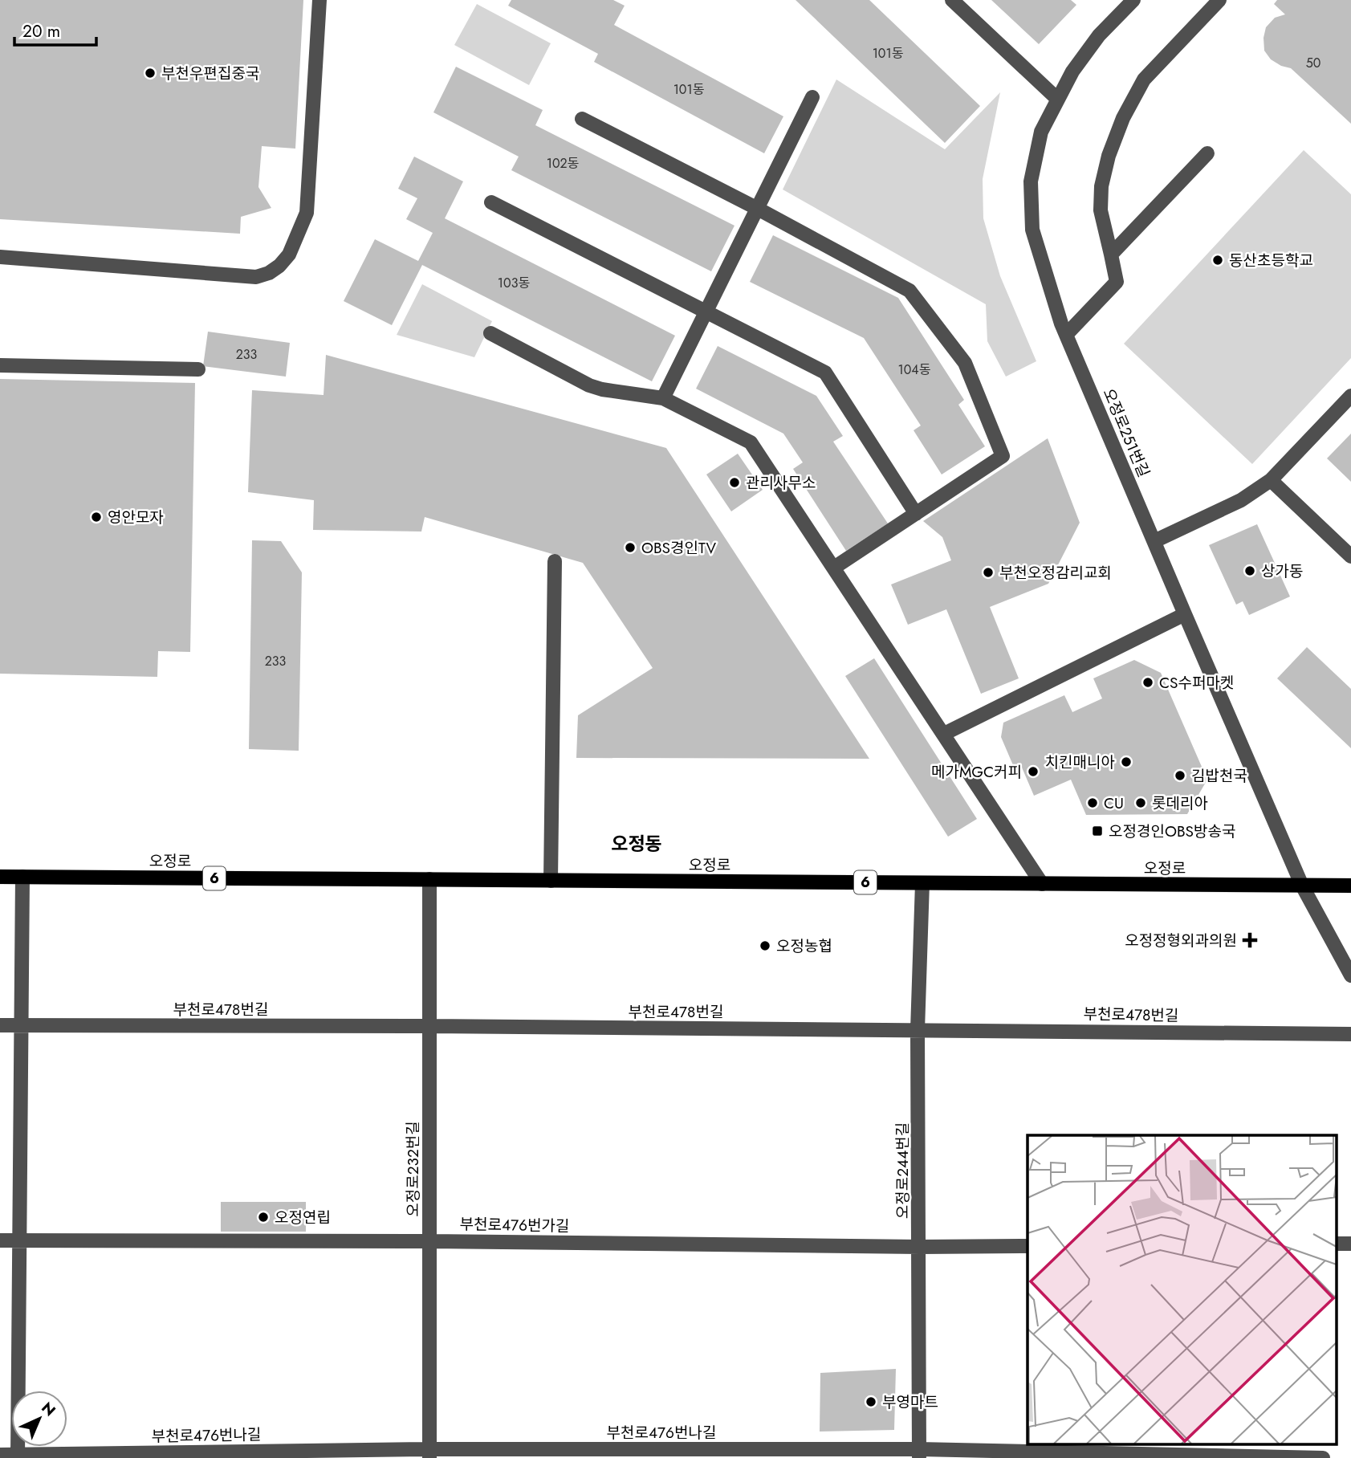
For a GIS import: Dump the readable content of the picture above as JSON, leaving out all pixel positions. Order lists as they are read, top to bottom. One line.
{"streets":{"main road":["오정로","6"],"street":["오정로251번길","부천로478번길","오정로232번길","오정로244번길","부천로476번가길","부천로476번나길"]},"crossings":[["오정로251번길","오정로"],["오정로","오정로232번길"],["오정로","오정로244번길"],["부천로478번길","오정로232번길"],["부천로478번길","오정로244번길"],["오정로232번길","부천로476번가길"],["오정로232번길","부천로476번나길"],["오정로244번길","부천로476번가길"],["오정로244번길","부천로476번나길"]],"districts":["오정동"],"places":{"other":["부천우편집중국","동산초등학교","관리사무소","영안모자","OBS경인TV","상가동","부천오정감리교회","CS수퍼마켓","치킨매니아","메가MGC커피","김밥천국","CU","롯데리아","오정농협","오정연립","부영마트"],"transit":["오정경인OBS방송국"],"health":["오정정형외과의원"]},"house_numbers":["101동","50","101동","102동","103동","233","104동","233"],"scale_bar":"20 m","north":"top right"}
